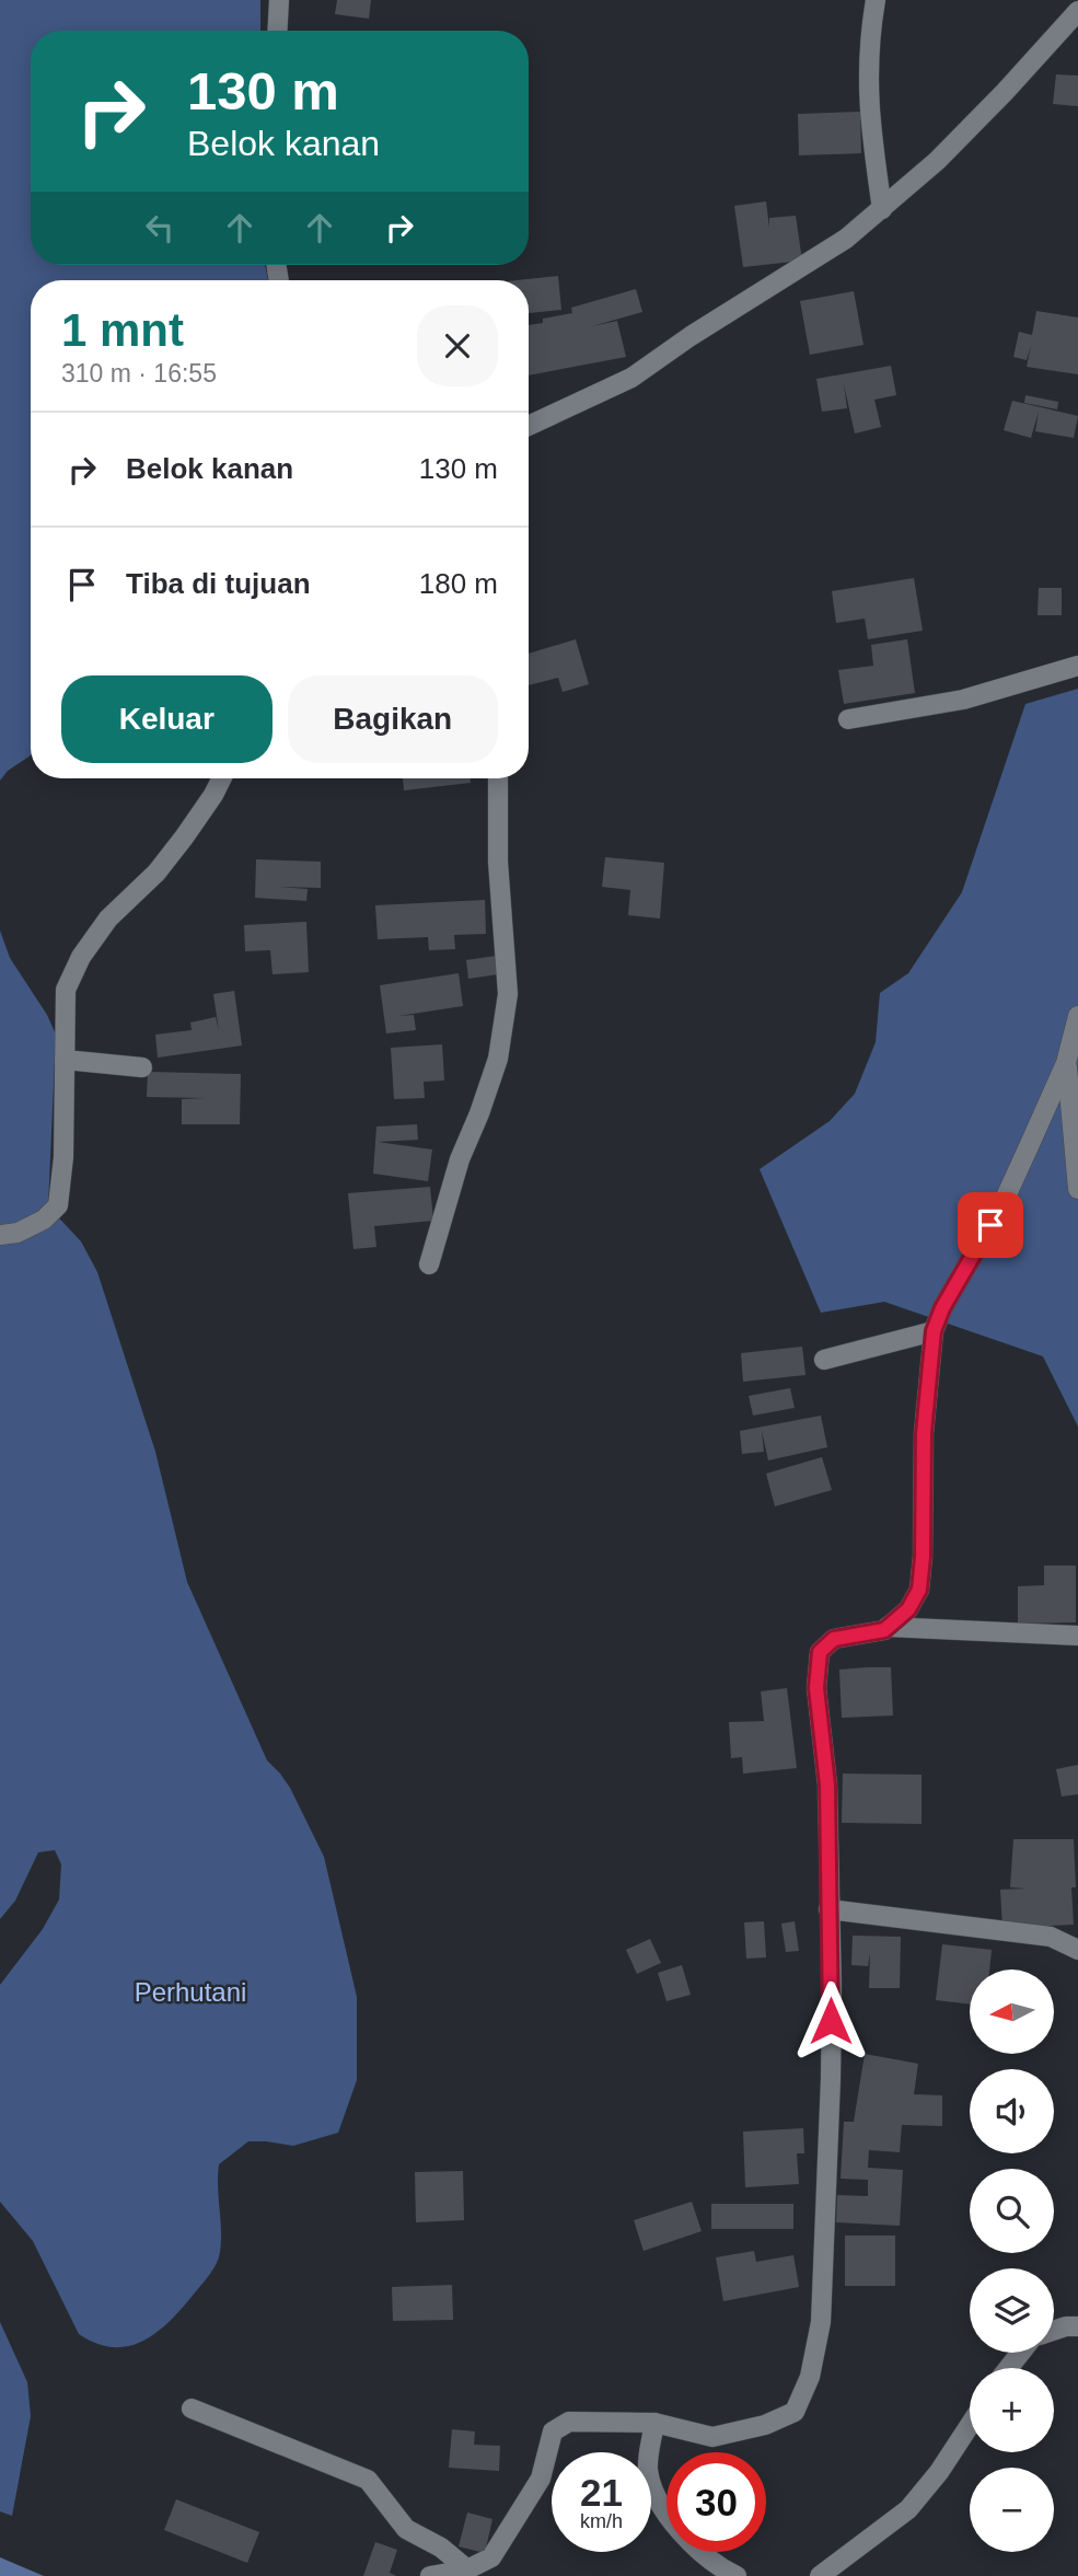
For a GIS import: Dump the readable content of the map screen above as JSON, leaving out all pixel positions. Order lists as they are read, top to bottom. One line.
{"parks":["Perhutani"],"north":"left","page":{"turn":["130 m","Belok kanan"],"heading":["1 mnt","310 m · 16:55"],"list":[{"name":"Belok kanan","value":"130 m"},{"name":"Tiba di tujuan","value":"180 m"}],"buttons":["Keluar","Bagikan"],"map_buttons":["+","−"],"speed":"21 km/h","limit":"30"}}
